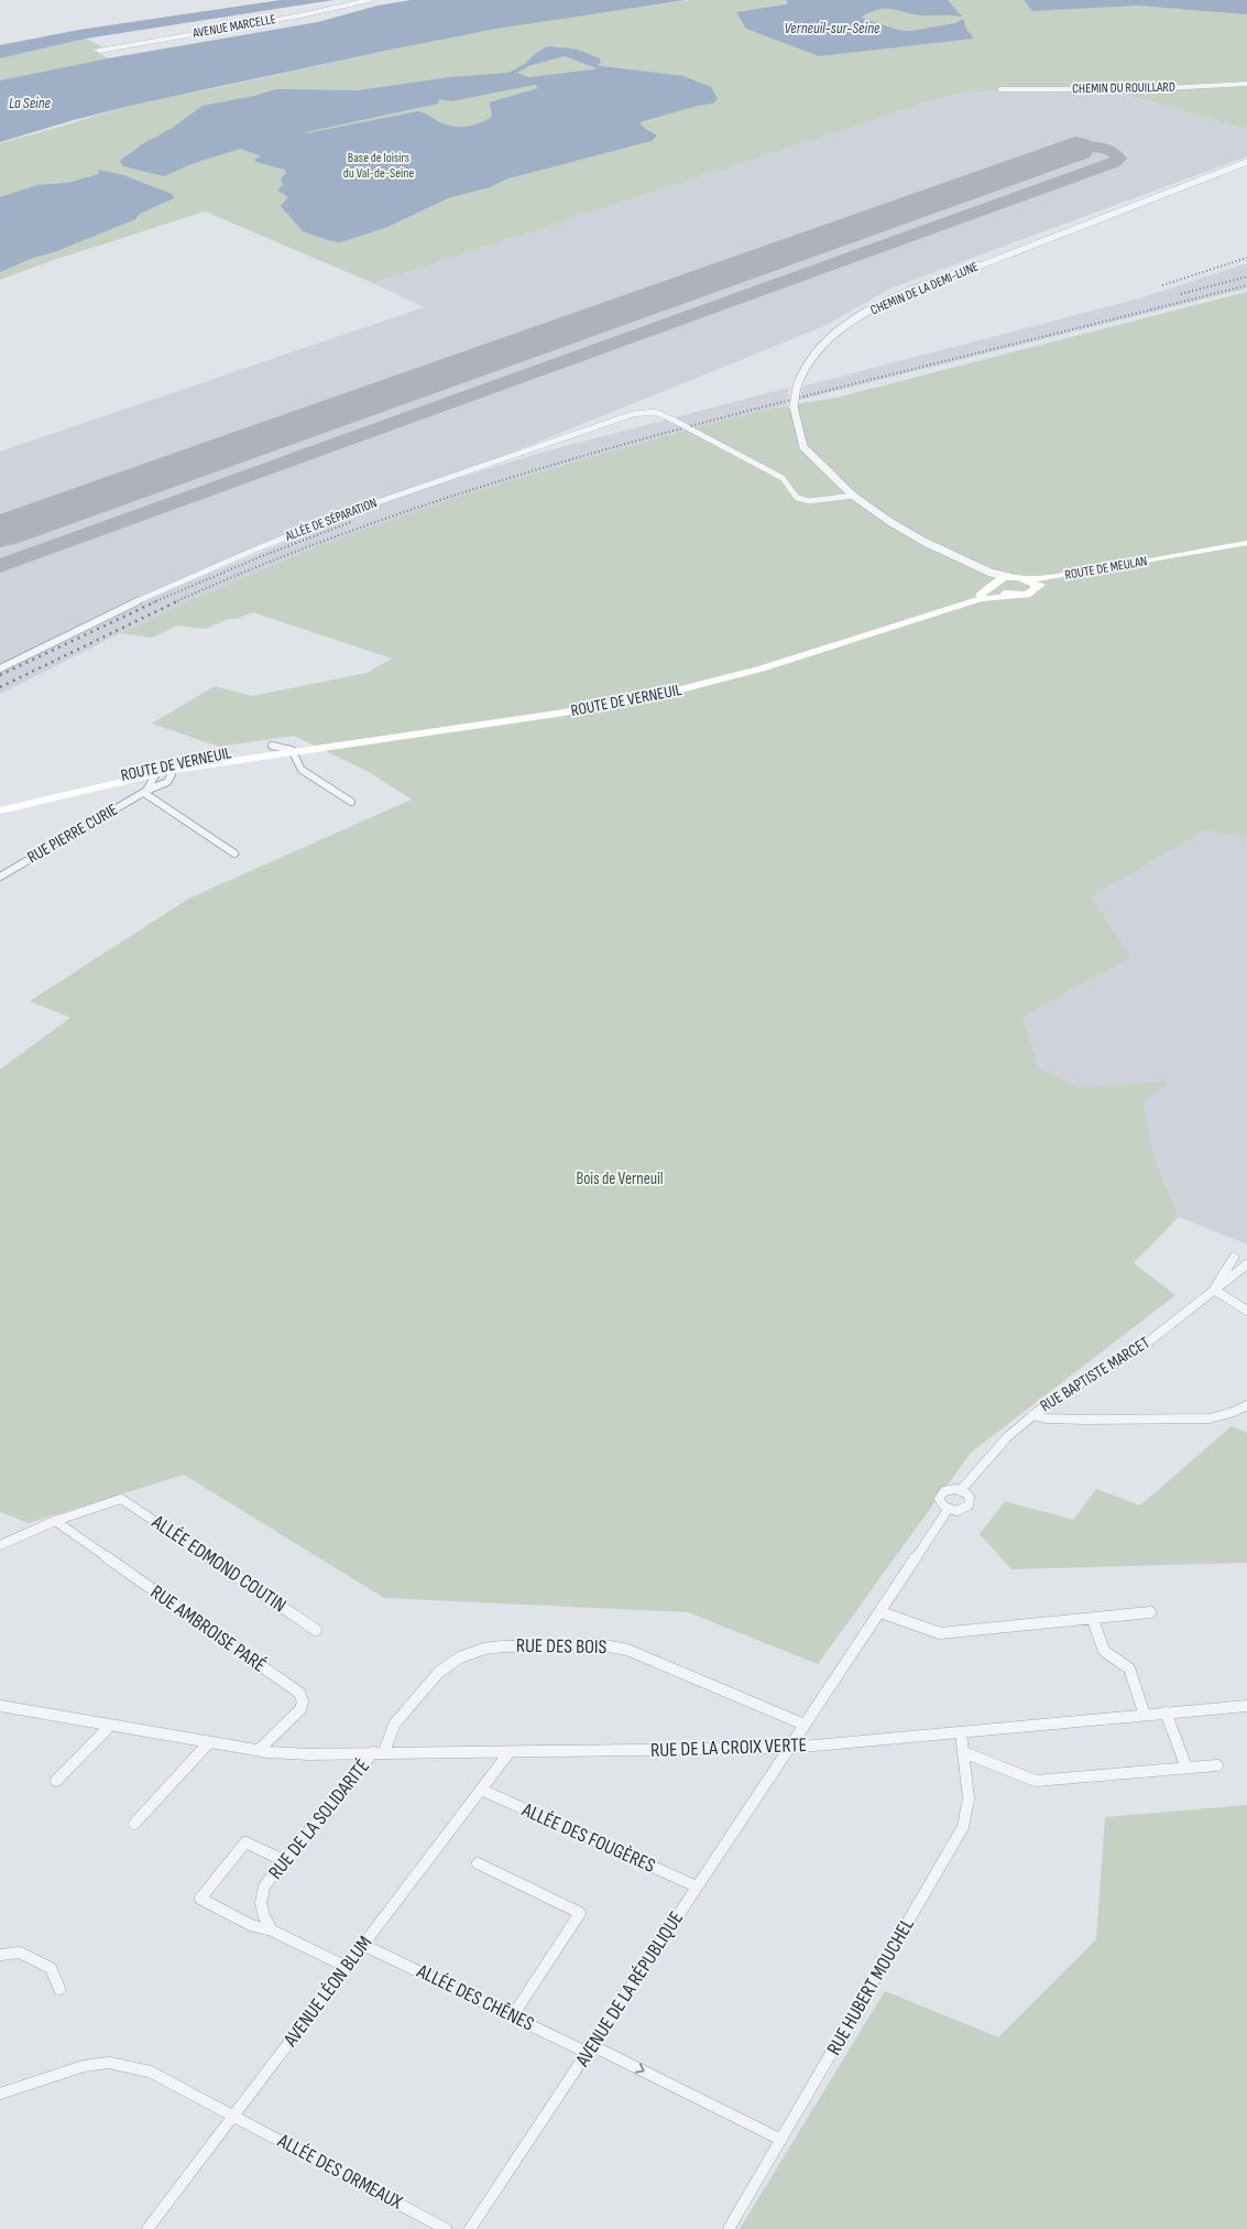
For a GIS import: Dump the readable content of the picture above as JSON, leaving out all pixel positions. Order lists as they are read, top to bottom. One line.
{"streets":{"main road":["ROUTE DE MEULAN","ROUTE DE VERNEUIL"],"street":["AVENUE MARCELLE","CHEMIN DU ROUILLARD","CHEMIN DE LA DEMI-LUNE","ALLÉE DE SÉPARATION","RUE PIERRE CURIE","RUE BAPTISTE MARCET","ALLÉE EDMOND COUTIN","RUE AMBROISE PARÉ","RUE DES BOIS","RUE DE LA CROIX VERTE","RUE DE LA SOLIDARITÉ","ALLÉE DES FOUGÈRES","RUE HUBERT MOUCHEL","AVENUE DE LA RÉPUBLIQUE","AVENUE LÉON BLUM","ALLÉE DES CHÊNES","ALLÉE DES ORMEAUX"]},"crossings":[["CHEMIN DE LA DEMI-LUNE","ALLÉE DE SÉPARATION"],["CHEMIN DE LA DEMI-LUNE","ROUTE DE MEULAN"],["CHEMIN DE LA DEMI-LUNE","ROUTE DE VERNEUIL"],["ROUTE DE MEULAN","ROUTE DE VERNEUIL"],["ROUTE DE VERNEUIL","RUE PIERRE CURIE"],["ALLÉE EDMOND COUTIN","RUE AMBROISE PARÉ"],["RUE AMBROISE PARÉ","RUE DE LA CROIX VERTE"],["RUE DES BOIS","RUE DE LA CROIX VERTE"],["RUE DES BOIS","RUE DE LA SOLIDARITÉ"],["RUE DE LA CROIX VERTE","RUE DE LA SOLIDARITÉ"],["RUE DE LA CROIX VERTE","RUE HUBERT MOUCHEL"],["RUE DE LA CROIX VERTE","AVENUE DE LA RÉPUBLIQUE"],["RUE DE LA CROIX VERTE","AVENUE LÉON BLUM"],["ALLÉE DES FOUGÈRES","AVENUE DE LA RÉPUBLIQUE"],["ALLÉE DES FOUGÈRES","AVENUE LÉON BLUM"],["RUE HUBERT MOUCHEL","ALLÉE DES CHÊNES"],["AVENUE DE LA RÉPUBLIQUE","ALLÉE DES CHÊNES"],["AVENUE LÉON BLUM","ALLÉE DES CHÊNES"],["AVENUE LÉON BLUM","ALLÉE DES ORMEAUX"]],"one_way":["ALLÉE DES CHÊNES"],"water":["Verneuil-sur-Seine","La Seine"],"parks":["Base de loisirs du Val-de-Seine","Bois de Verneuil"]}
